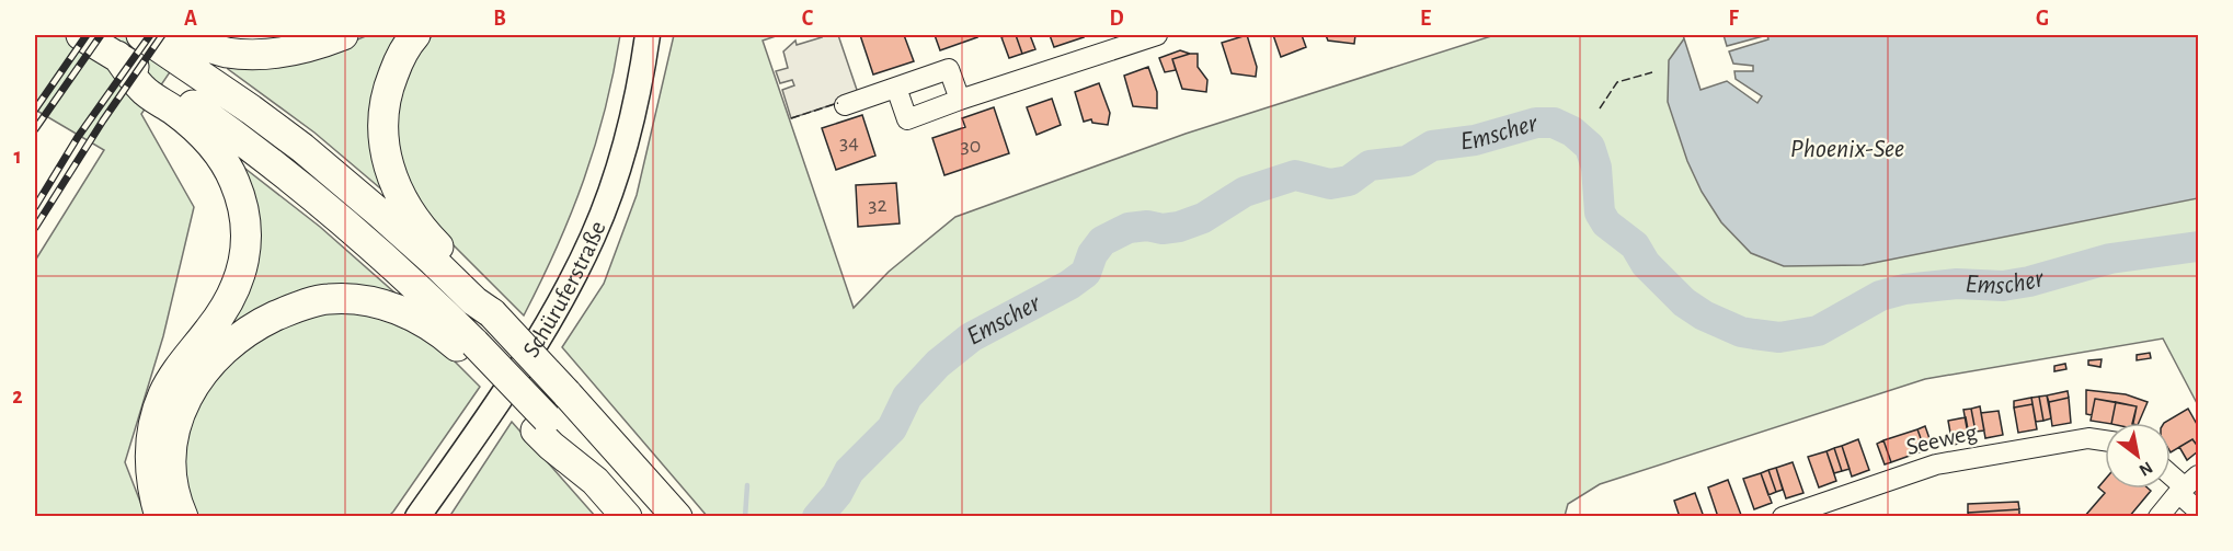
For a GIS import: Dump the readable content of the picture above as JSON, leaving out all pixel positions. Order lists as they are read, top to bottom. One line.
{"streets":{"main road":["Schüruferstraße"],"street":["Seeweg"]},"water":["Emscher","Phoenix-See"],"house_numbers":["34","30","32"],"north":"bottom right","grid":{"columns":["A","B","C","D","E","F","G"],"rows":["1","2"]}}
